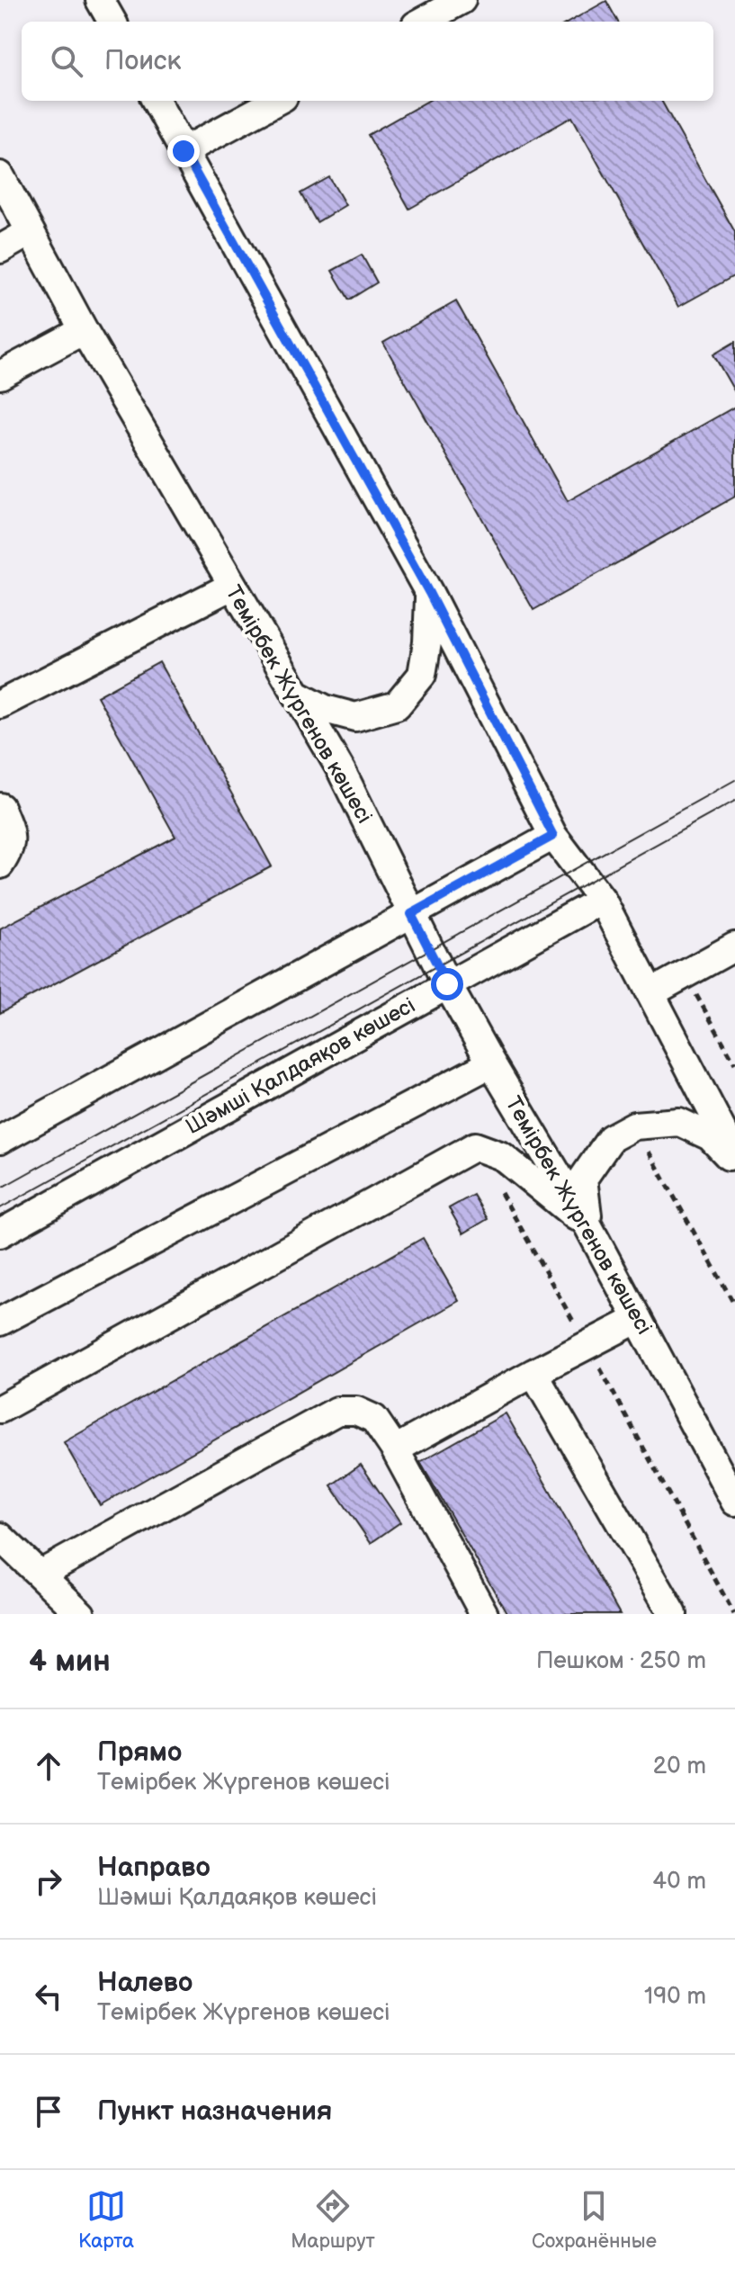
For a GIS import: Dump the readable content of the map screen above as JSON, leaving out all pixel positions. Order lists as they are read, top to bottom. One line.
{"streets":{"street":["Темірбек Жүргенов көшесі","Шәмші Қалдаяқов көшесі"]},"crossings":[["Темірбек Жүргенов көшесі","Шәмші Қалдаяқов көшесі"]],"page":{"search":"Поиск","heading":["4 мин","Пешком · 250 m"],"list":[["Прямо","Темірбек Жүргенов көшесі","20 m"],["Направо","Шәмші Қалдаяқов көшесі","40 m"],["Налево","Темірбек Жүргенов көшесі","190 m"],"Пункт назначения"],"nav":["Карта","Маршрут","Сохранённые"]}}
